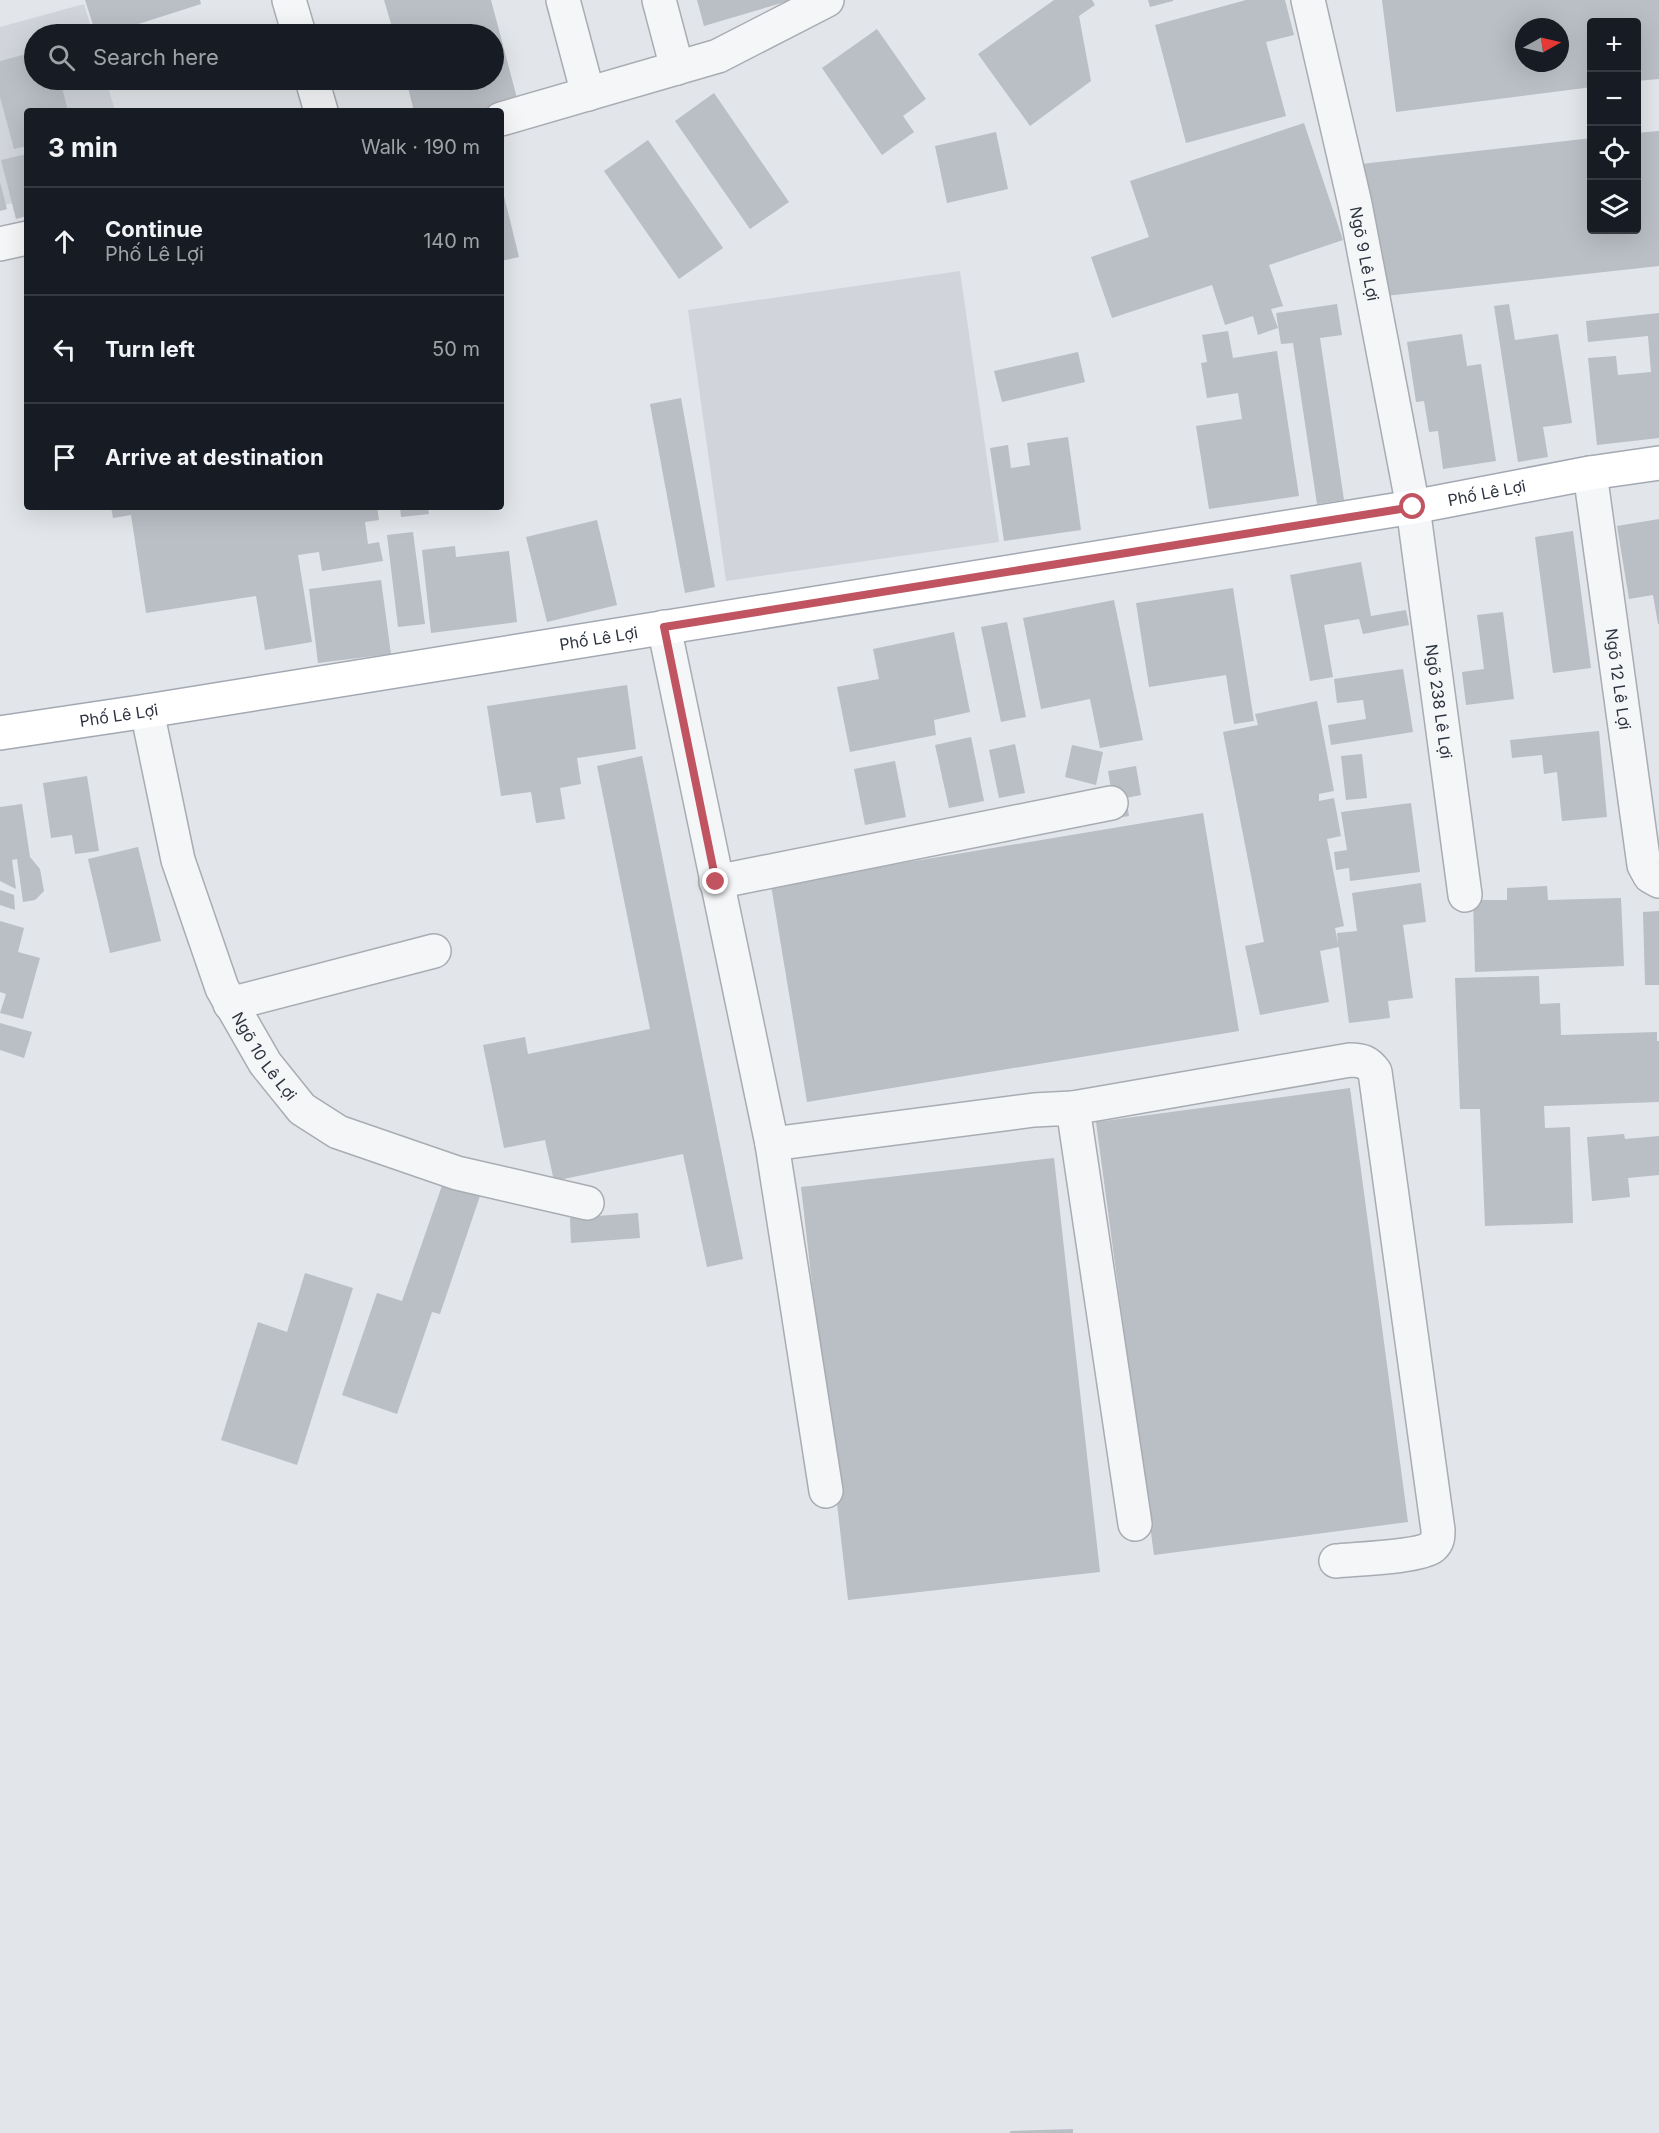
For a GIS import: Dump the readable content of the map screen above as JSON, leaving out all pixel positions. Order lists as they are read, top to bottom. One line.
{"streets":{"main road":["Phố Lê Lợi"],"street":["Ngõ 9 Lê Lợi","Ngõ 12 Lê Lợi","Ngõ 238 Lê Lợi","Ngõ 10 Lê Lợi"]},"crossings":[["Ngõ 9 Lê Lợi","Phố Lê Lợi"],["Ngõ 9 Lê Lợi","Ngõ 238 Lê Lợi"],["Phố Lê Lợi","Ngõ 12 Lê Lợi"],["Phố Lê Lợi","Ngõ 238 Lê Lợi"],["Phố Lê Lợi","Ngõ 10 Lê Lợi"]],"north":"right","page":{"map_buttons":["+","−"],"search":"Search here","heading":["3 min","Walk · 190 m"],"list":[["Continue","Phố Lê Lợi","140 m"],["Turn left","50 m"],"Arrive at destination"]}}
